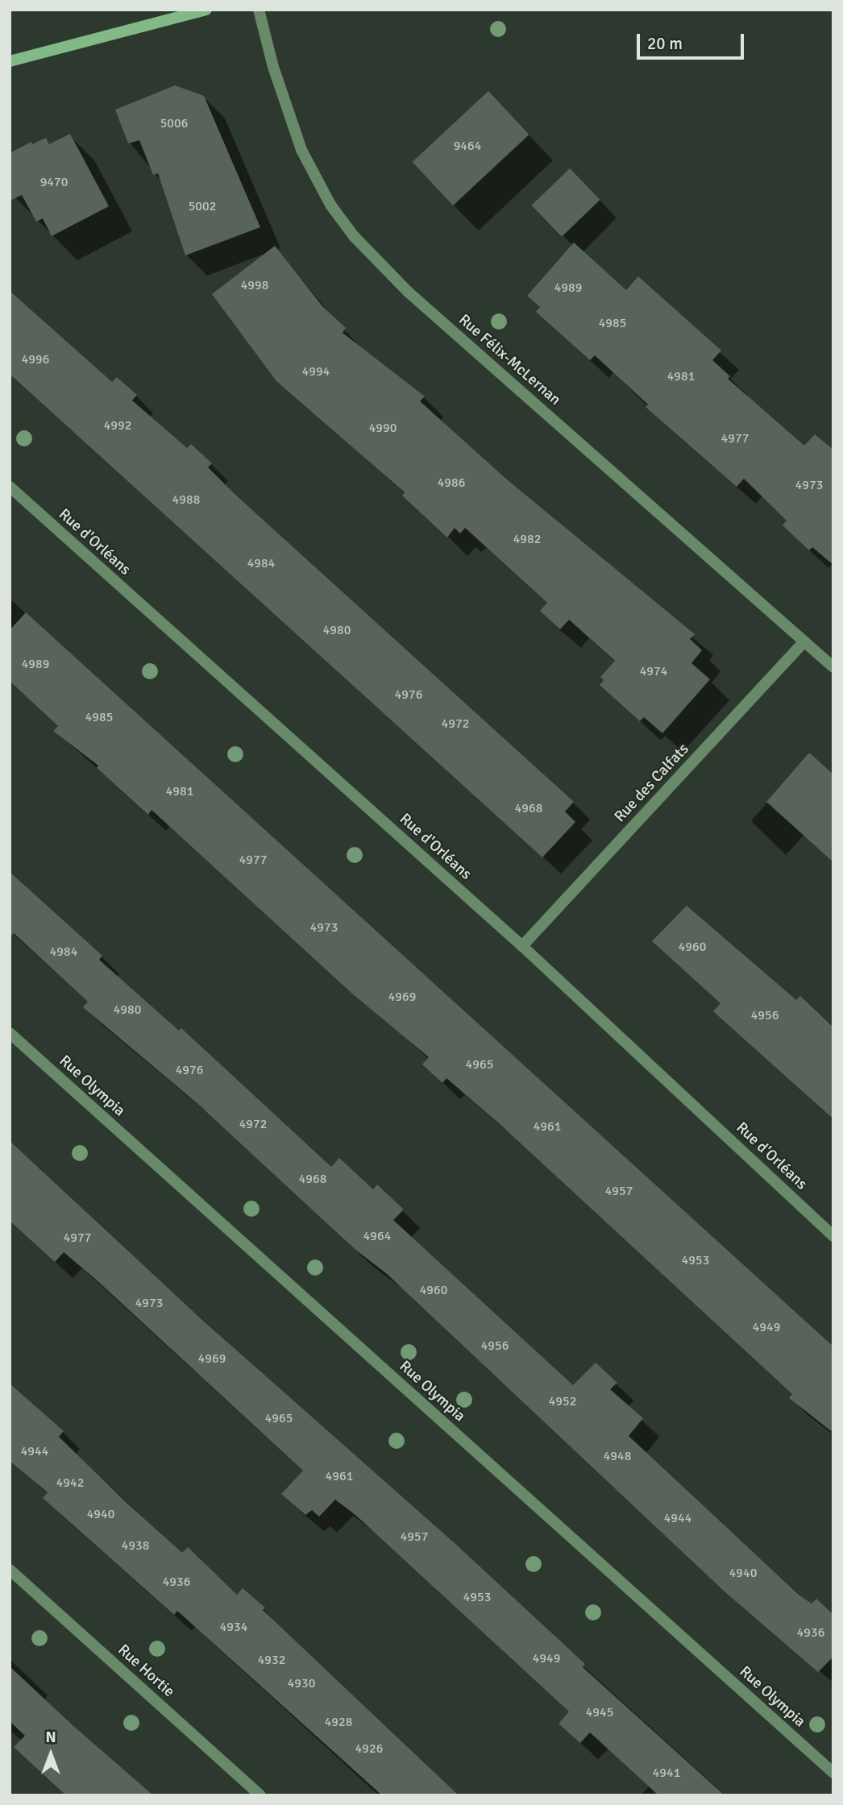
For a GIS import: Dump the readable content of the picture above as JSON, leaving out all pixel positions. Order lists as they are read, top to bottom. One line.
{"streets":{"street":["Rue Félix-McLernan","Rue d'Orléans","Rue des Calfats","Rue Olympia","Rue Hortie"]},"crossings":[["Rue Félix-McLernan","Rue des Calfats"],["Rue d'Orléans","Rue des Calfats"]],"house_numbers":["5006","9464","9470","5002","4998","4989","4985","4996","4994","4981","4992","4990","4977","4986","4973","4988","4982","4984","4980","4989","4974","4976","4985","4972","4981","4968","4977","4973","4960","4984","4969","4980","4956","4965","4976","4972","4961","4968","4957","4964","4977","4953","4960","4973","4949","4956","4969","4952","4965","4944","4948","4961","4942","4940","4944","4957","4938","4940","4936","4953","4934","4936","4949","4932","4930","4945","4928","4926","4941"],"scale_bar":"20 m","north":"top"}
